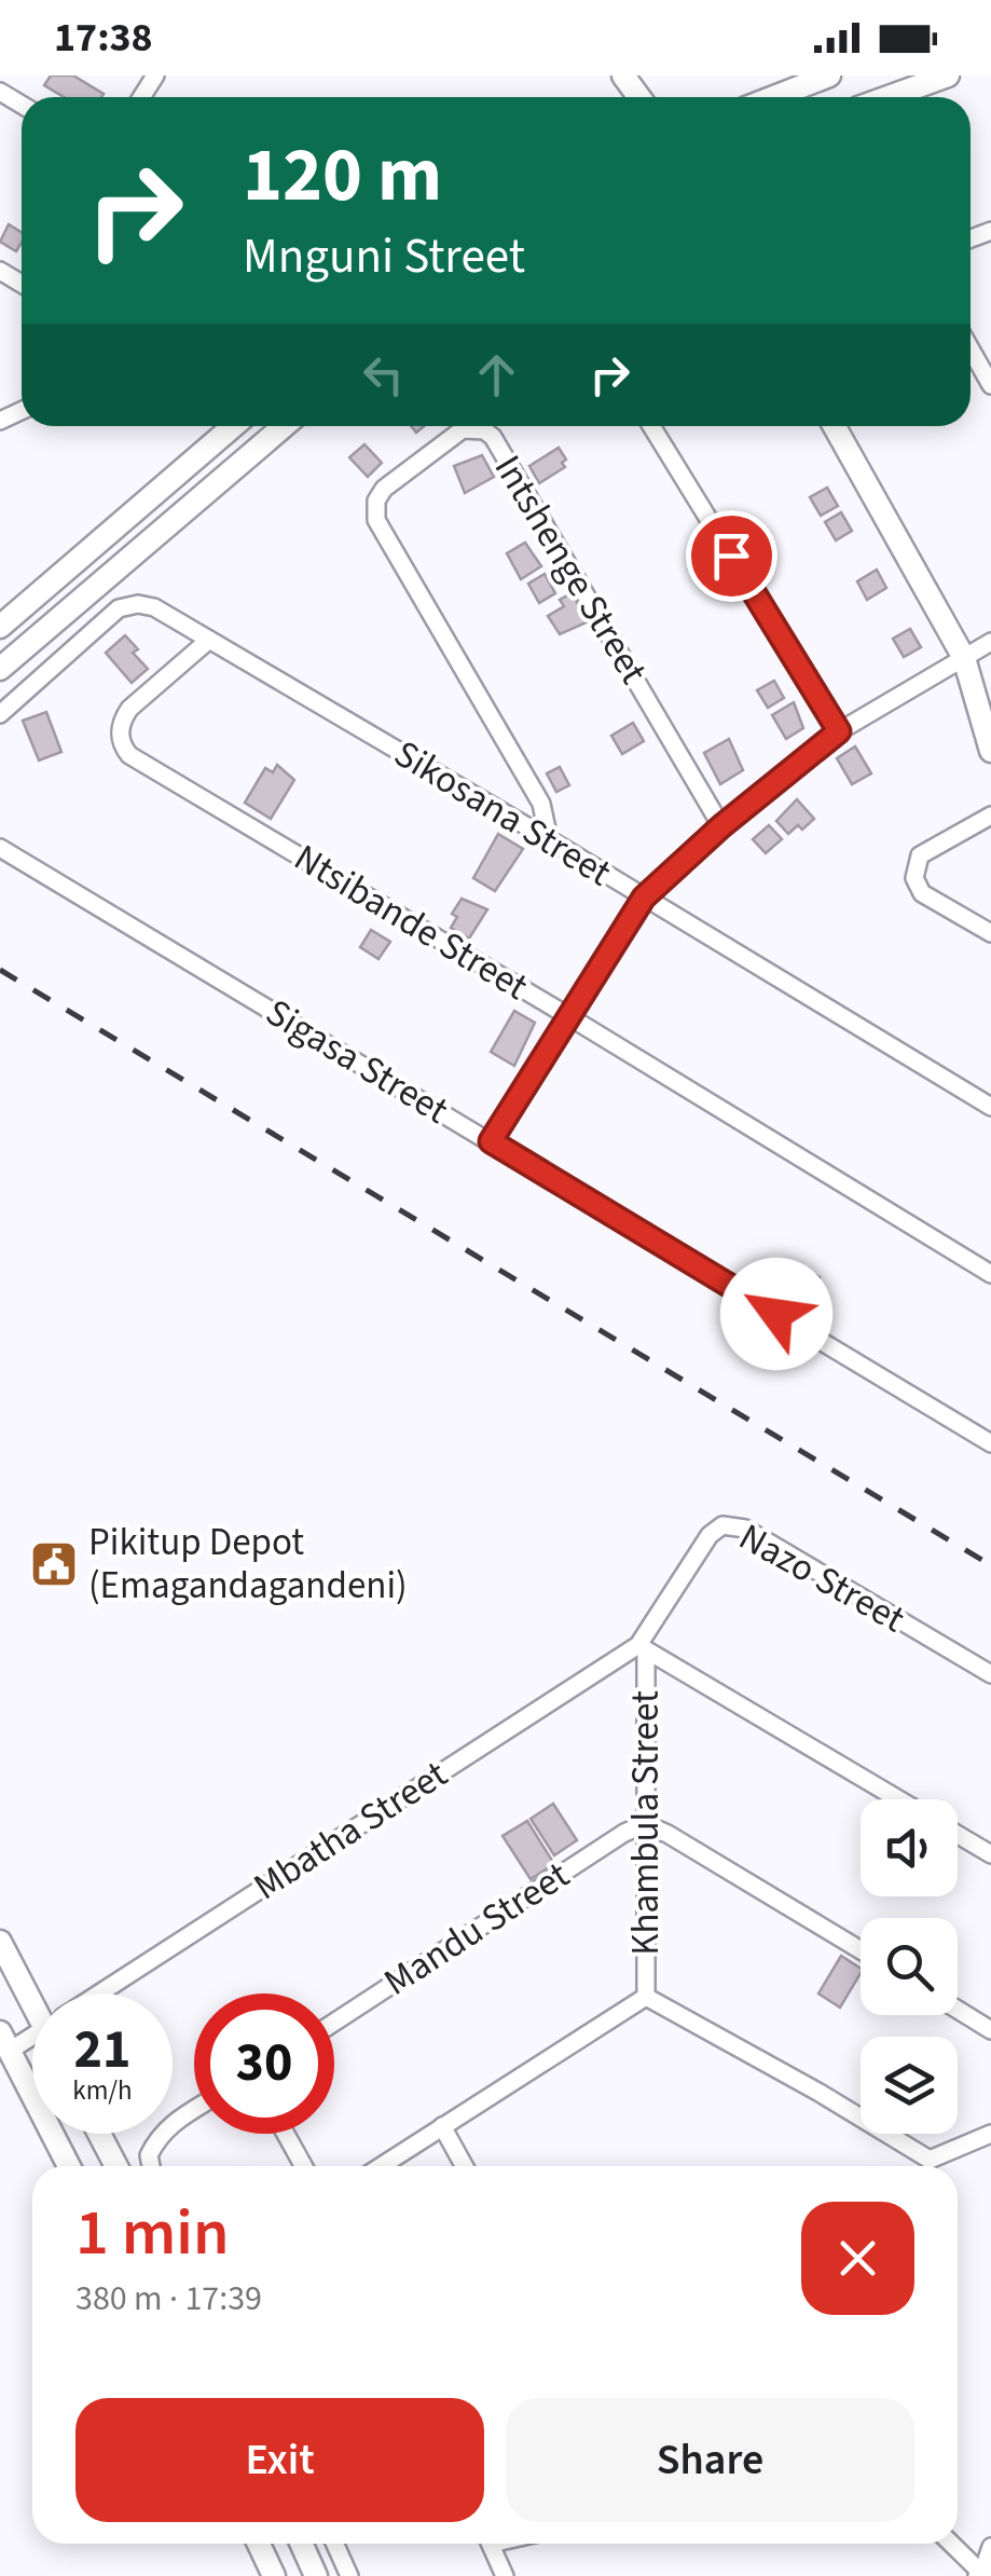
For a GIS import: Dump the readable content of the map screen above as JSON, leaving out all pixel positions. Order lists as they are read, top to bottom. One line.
{"streets":{"street":["Intshenge Street","Sikosana Street","Ntsibande Street","Sigasa Street","Nazo Street","Khambula Street","Mbatha Street","Mandu Street"]},"crossings":[["Intshenge Street","Sikosana Street"],["Sikosana Street","Ntsibande Street"],["Nazo Street","Khambula Street"],["Nazo Street","Mbatha Street"],["Khambula Street","Mbatha Street"],["Khambula Street","Mandu Street"]],"places":{"public building":["Pikitup Depot (Emagandagandeni)"]},"page":{"status":"17:38","turn":["120 m","Mnguni Street"],"speed":"21 km/h","limit":"30","heading":["1 min","380 m · 17:39"],"buttons":["Exit","Share"]}}
